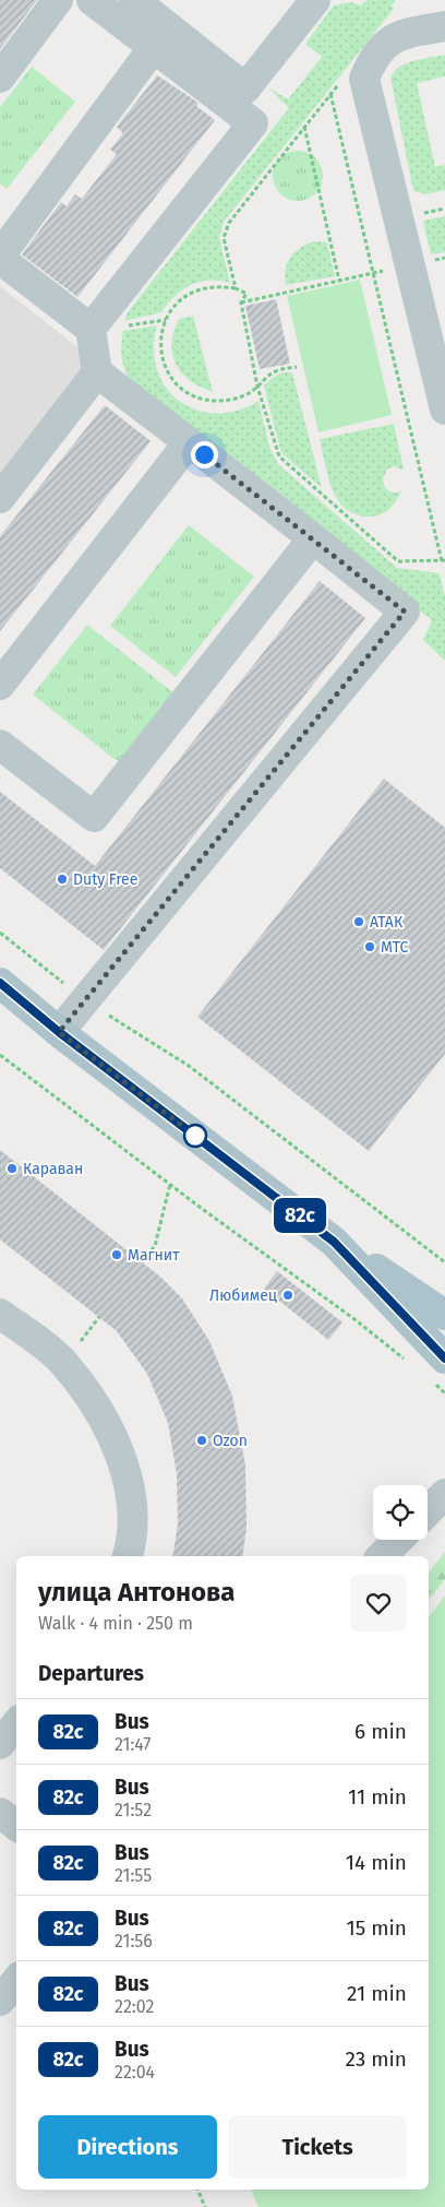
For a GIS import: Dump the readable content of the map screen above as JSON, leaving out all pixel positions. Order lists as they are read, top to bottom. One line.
{"places":["Duty Free","АТАК","МТС","Караван","Магнит","Любимец","Ozon"],"lines":["bus line 82с"],"page":{"on_map":"82с","heading":[["улица Антонова","Walk · 4 min · 250 m"],"Departures"],"list":[{"mark":"82с","name":"Bus","note":"21:47","value":"6 min"},{"mark":"82с","name":"Bus","note":"21:52","value":"11 min"},{"mark":"82с","name":"Bus","note":"21:55","value":"14 min"},{"mark":"82с","name":"Bus","note":"21:56","value":"15 min"},{"mark":"82с","name":"Bus","note":"22:02","value":"21 min"},{"mark":"82с","name":"Bus","note":"22:04","value":"23 min"}],"buttons":["Directions","Tickets"]}}
